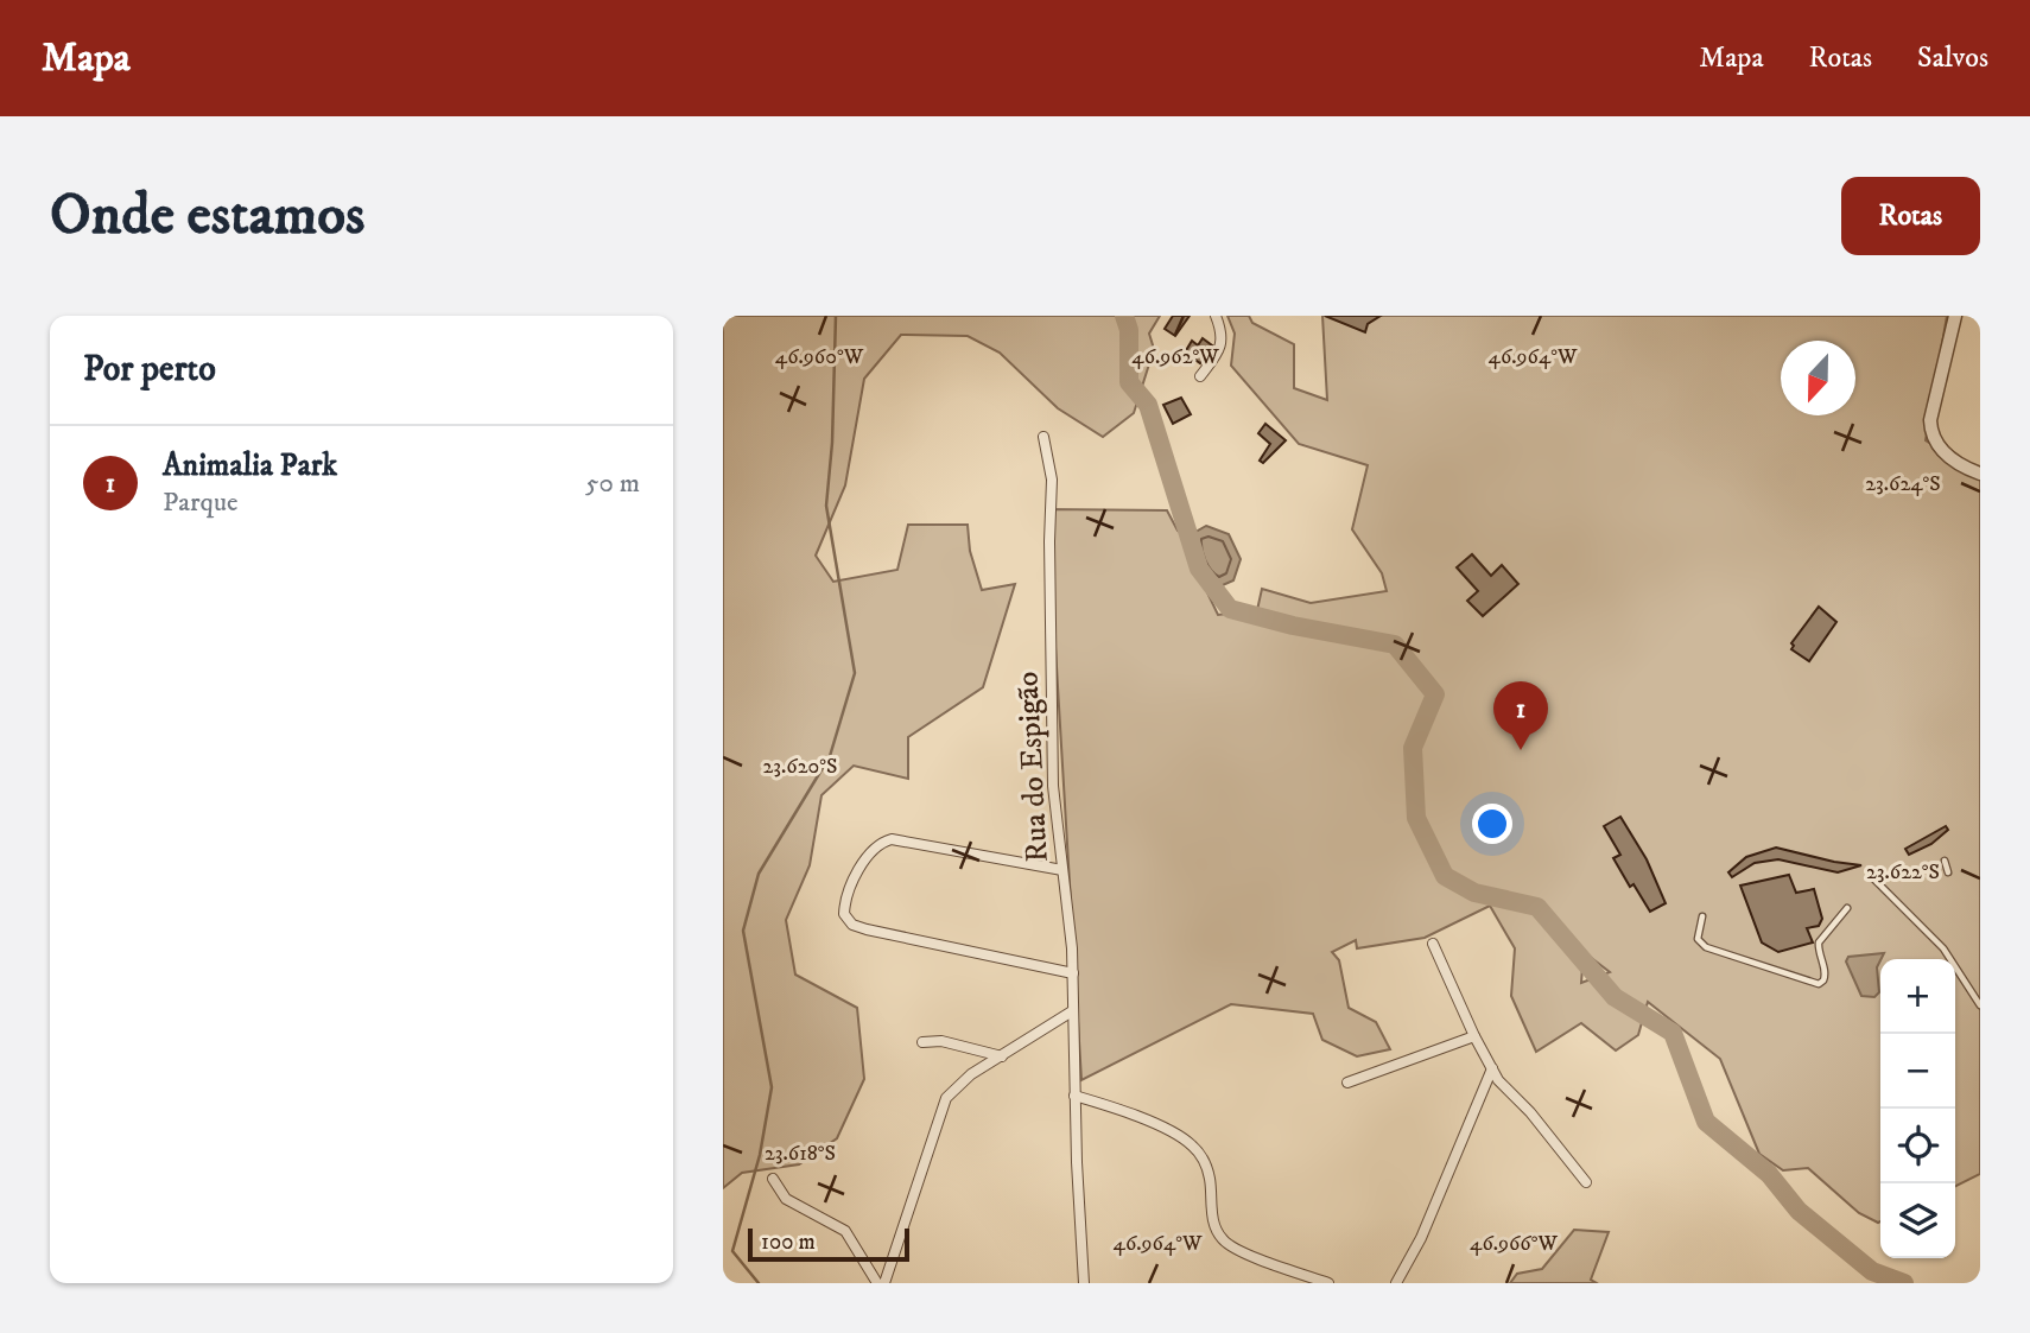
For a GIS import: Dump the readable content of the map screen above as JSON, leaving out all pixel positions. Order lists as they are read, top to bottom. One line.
{"streets":{"street":["Rua do Espigão"]},"scale_bar":"100 m","north":"bottom","page":{"header":"Mapa","nav":["Mapa","Rotas","Salvos"],"buttons":"Rotas","title":"Onde estamos","heading":"Por perto","list":[{"mark":"1","name":"Animalia Park","note":"Parque","value":"50 m"}],"pins":"1","map_buttons":["+","−"],"scale":"100 m"},"coordinates":["46.960°W","46.962°W","46.964°W","23.624°S","23.620°S","23.622°S","23.618°S","46.966°W"]}
